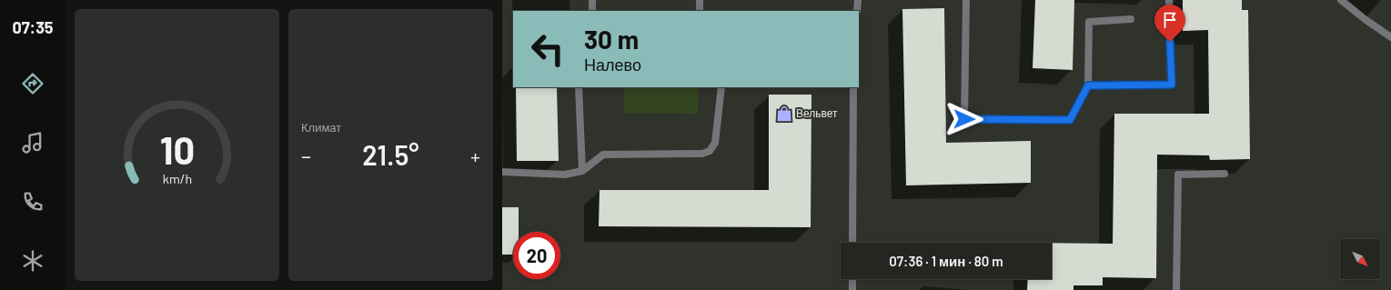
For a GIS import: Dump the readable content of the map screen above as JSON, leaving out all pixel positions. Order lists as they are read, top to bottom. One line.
{"places":{"shop":["Вельвет"]},"north":"bottom right","page":{"tabs":"07:35","tile":"Климат","turn":["30 m","Налево"],"heat":["−","21.5°","+"],"limit":"20","trip":"07:36 · 1 мин · 80 m","gauge":["10","km/h"]}}
